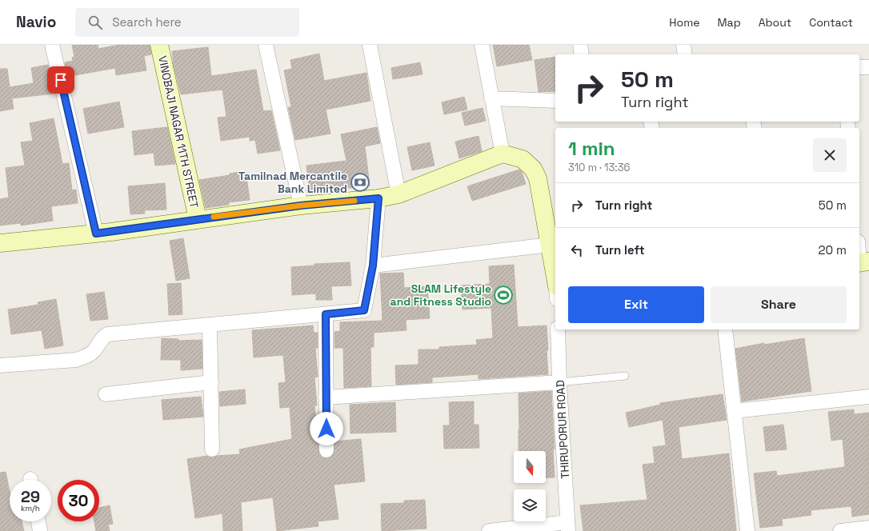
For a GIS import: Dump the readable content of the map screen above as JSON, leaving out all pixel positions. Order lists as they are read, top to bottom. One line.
{"streets":{"street":["VINOBAJI NAGAR 11TH STREET","THIRUPORUR ROAD"]},"places":{"bank":["Tamilnad Mercantile Bank Limited"],"sports":["SLAM Lifestyle and Fitness Studio"]},"north":"bottom","page":{"header":"Navio","search":"Search here","nav":["Home","Map","About","Contact"],"turn":["50 m","Turn right"],"heading":["1 min","310 m · 13:36"],"list":[{"name":"Turn right","value":"50 m"},{"name":"Turn left","value":"20 m"}],"buttons":["Exit","Share"],"speed":"29 km/h","limit":"30"}}
